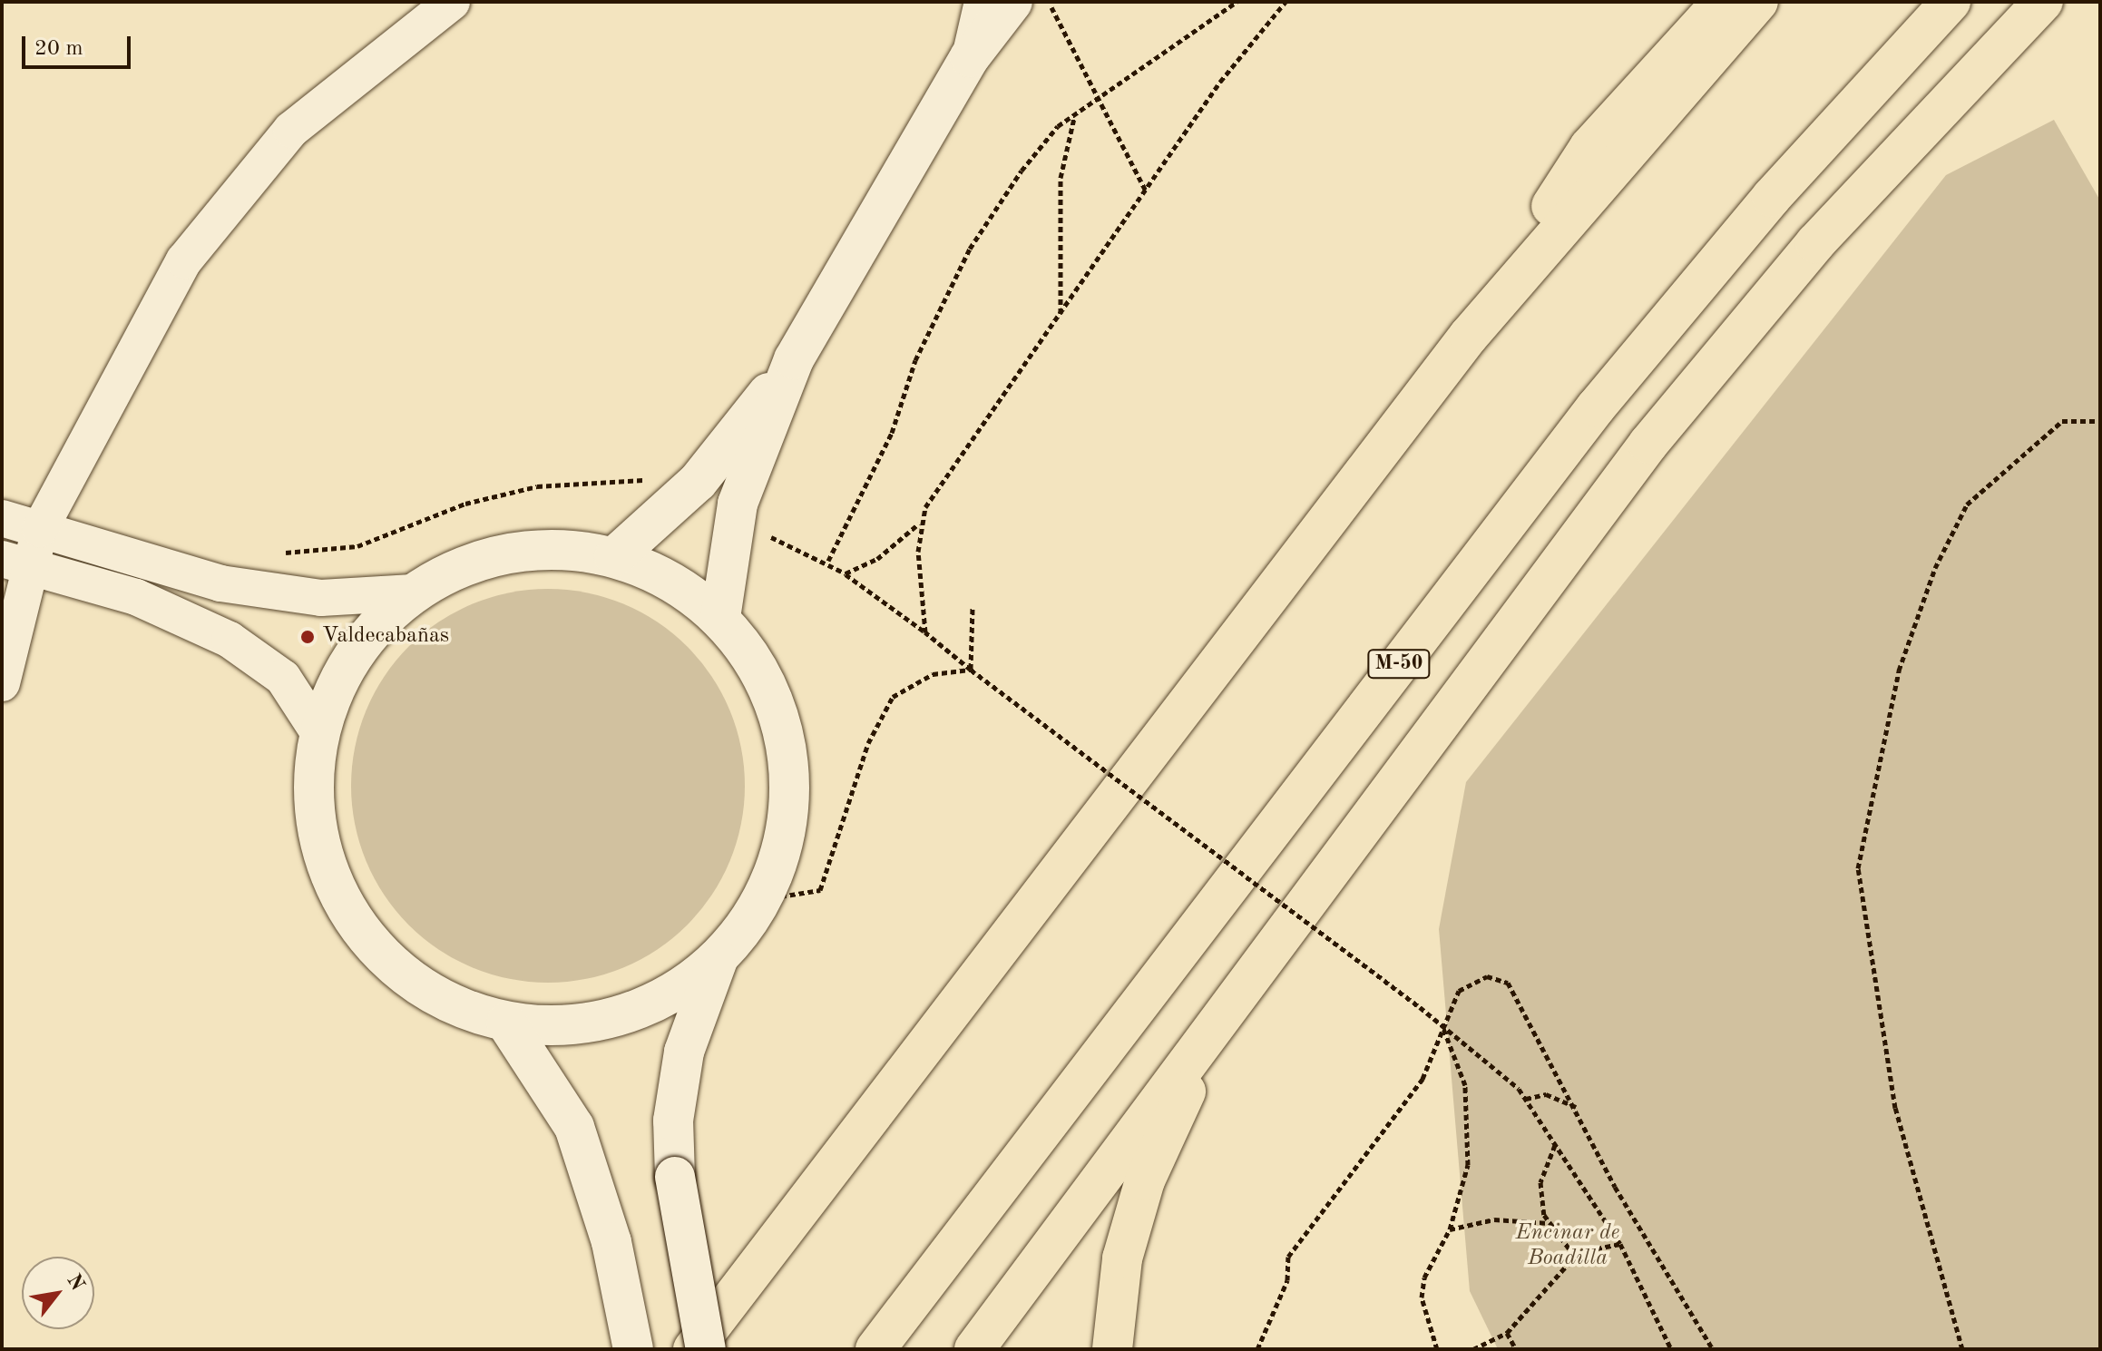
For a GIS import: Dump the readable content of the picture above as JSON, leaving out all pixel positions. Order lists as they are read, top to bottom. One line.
{"streets":{"highway":["M-50"]},"parks":["Encinar de Boadilla"],"places":["Valdecabañas"],"scale_bar":"20 m","north":"top right"}
